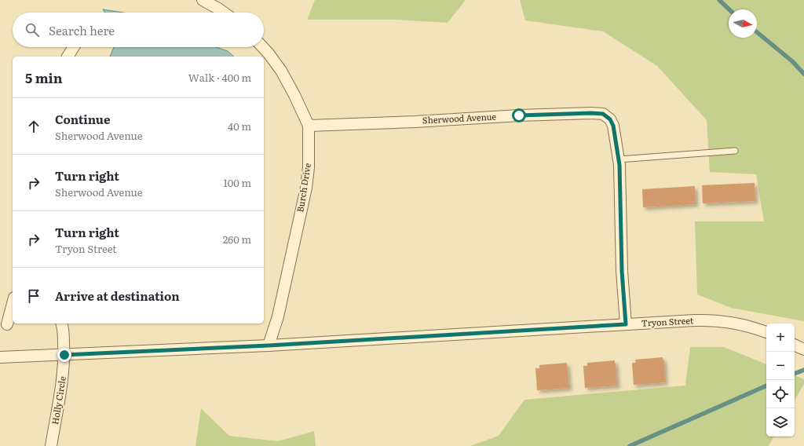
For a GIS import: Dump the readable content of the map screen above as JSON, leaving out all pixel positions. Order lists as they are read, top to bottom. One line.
{"streets":{"street":["Sherwood Avenue","Burch Drive","Tryon Street","Holly Circle"]},"crossings":[["Sherwood Avenue","Burch Drive"],["Sherwood Avenue","Tryon Street"],["Burch Drive","Tryon Street"],["Tryon Street","Holly Circle"]],"north":"right","page":{"search":"Search here","heading":["5 min","Walk · 400 m"],"list":[["Continue","Sherwood Avenue","40 m"],["Turn right","Sherwood Avenue","100 m"],["Turn right","Tryon Street","260 m"],"Arrive at destination"],"map_buttons":["+","−"]}}
